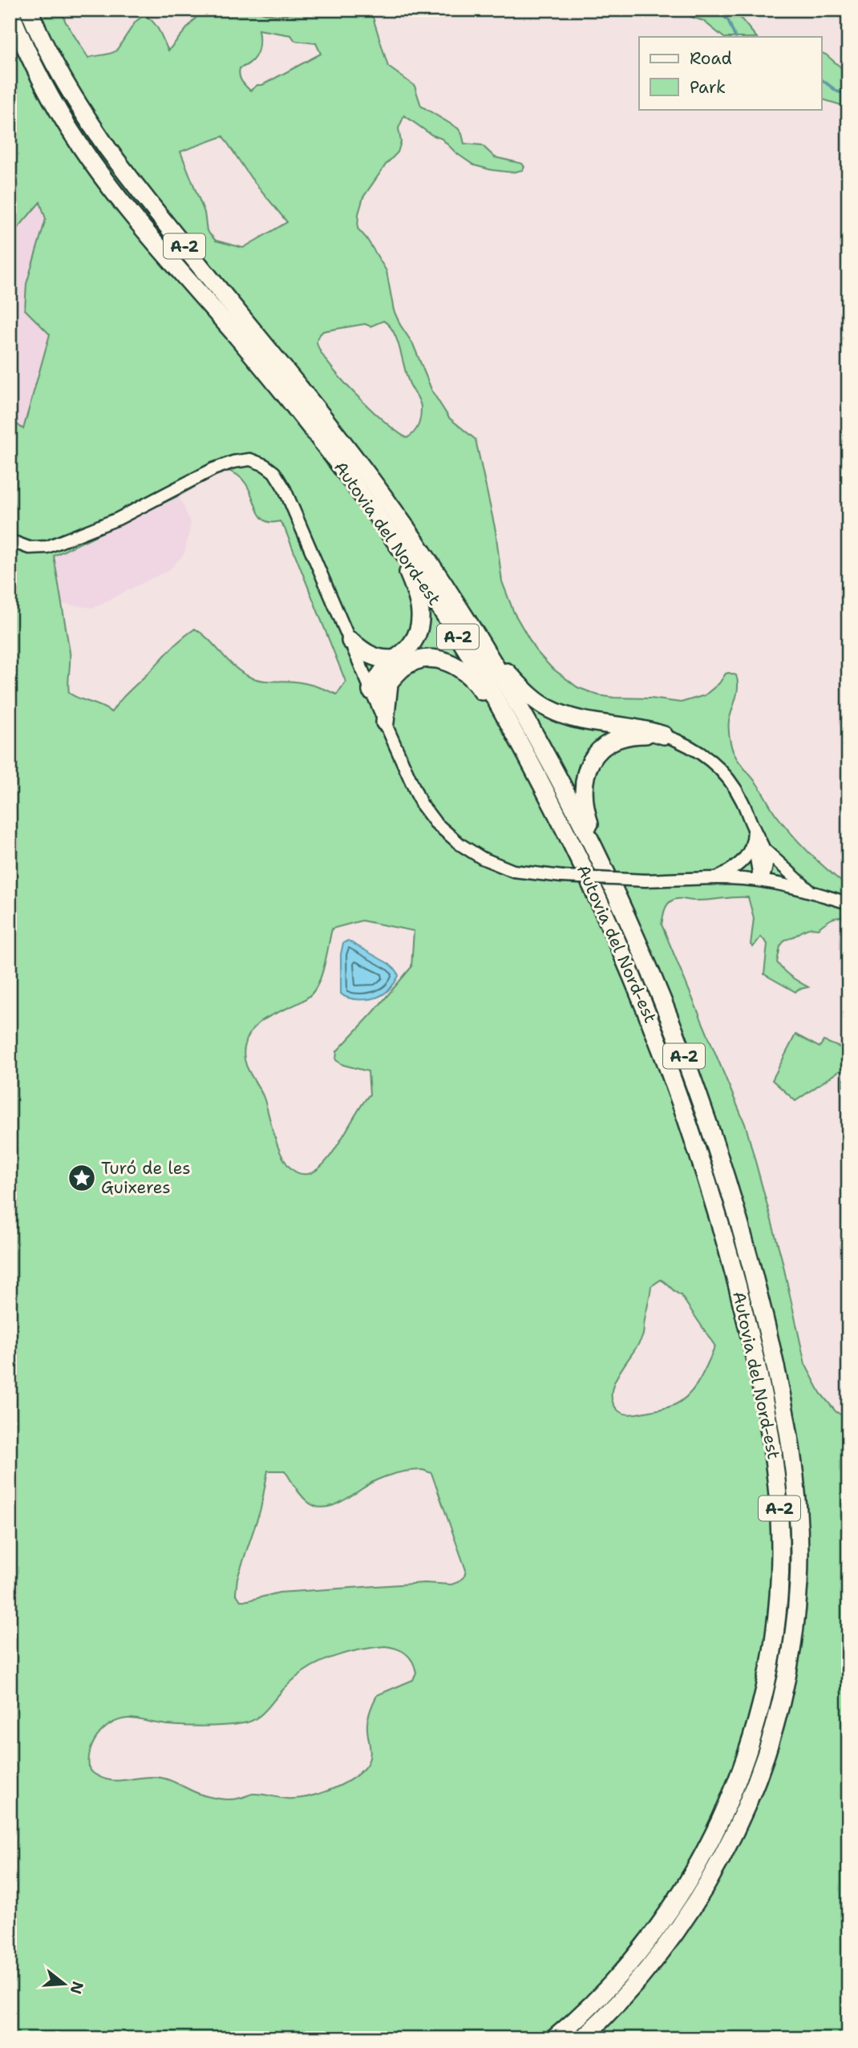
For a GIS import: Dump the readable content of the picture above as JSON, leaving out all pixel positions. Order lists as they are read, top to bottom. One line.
{"streets":{"highway":["A-2","Autovia del Nord-est"]},"places":{"place":["Turó de les Guixeres"]},"legend":["Road","Park"],"north":"right"}
